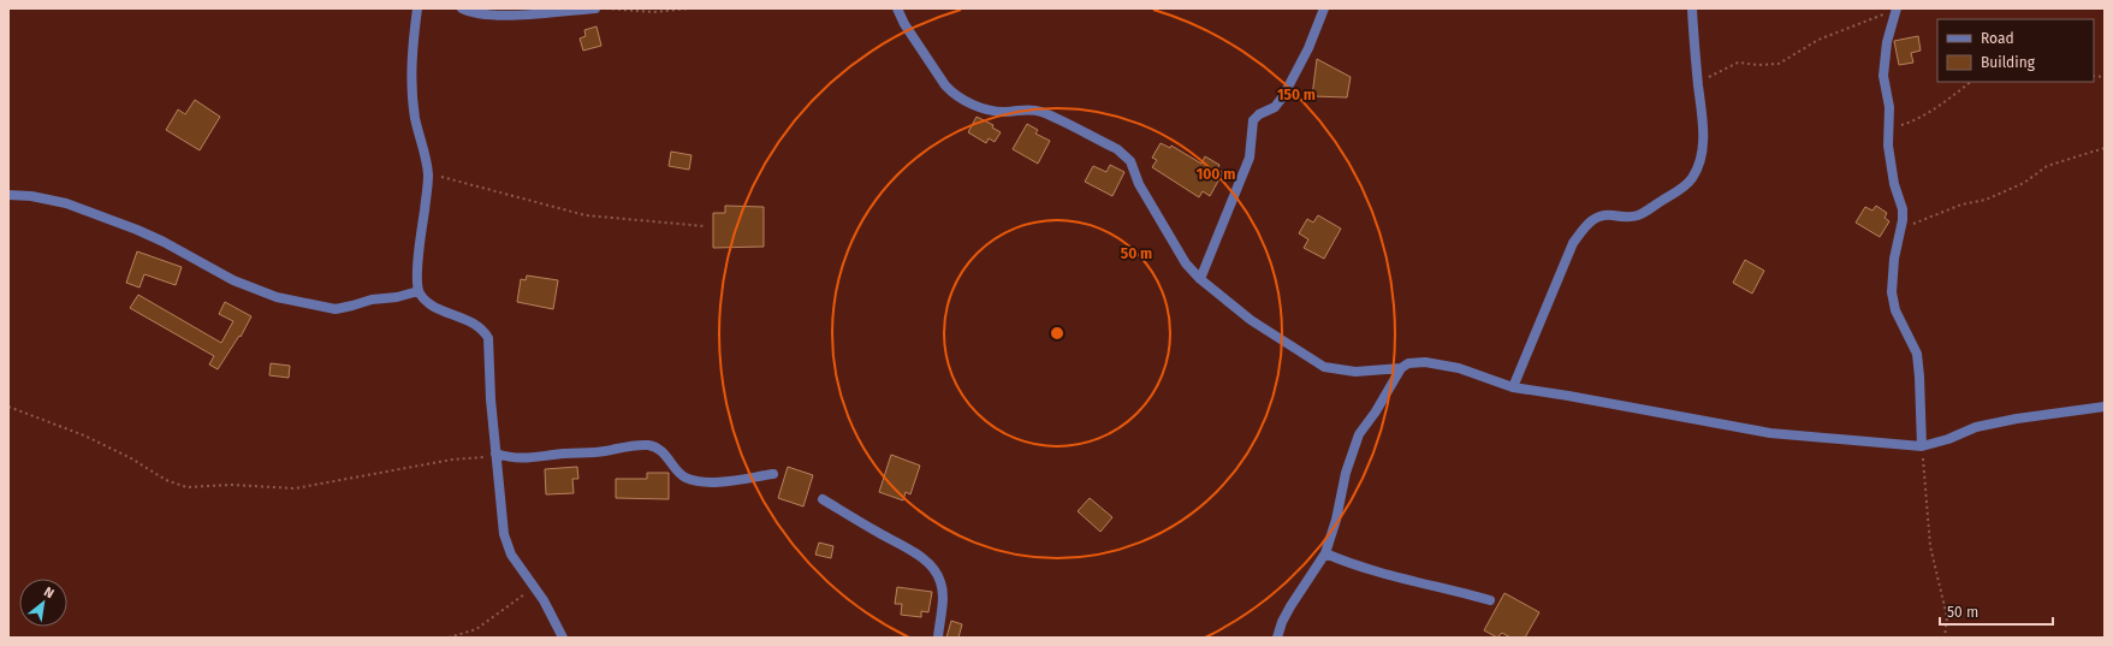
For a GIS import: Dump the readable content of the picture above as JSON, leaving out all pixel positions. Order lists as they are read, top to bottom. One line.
{"legend":["Road","Building"],"scale_bar":"50 m","north":"top right","rings":["150 m","100 m","50 m"]}
